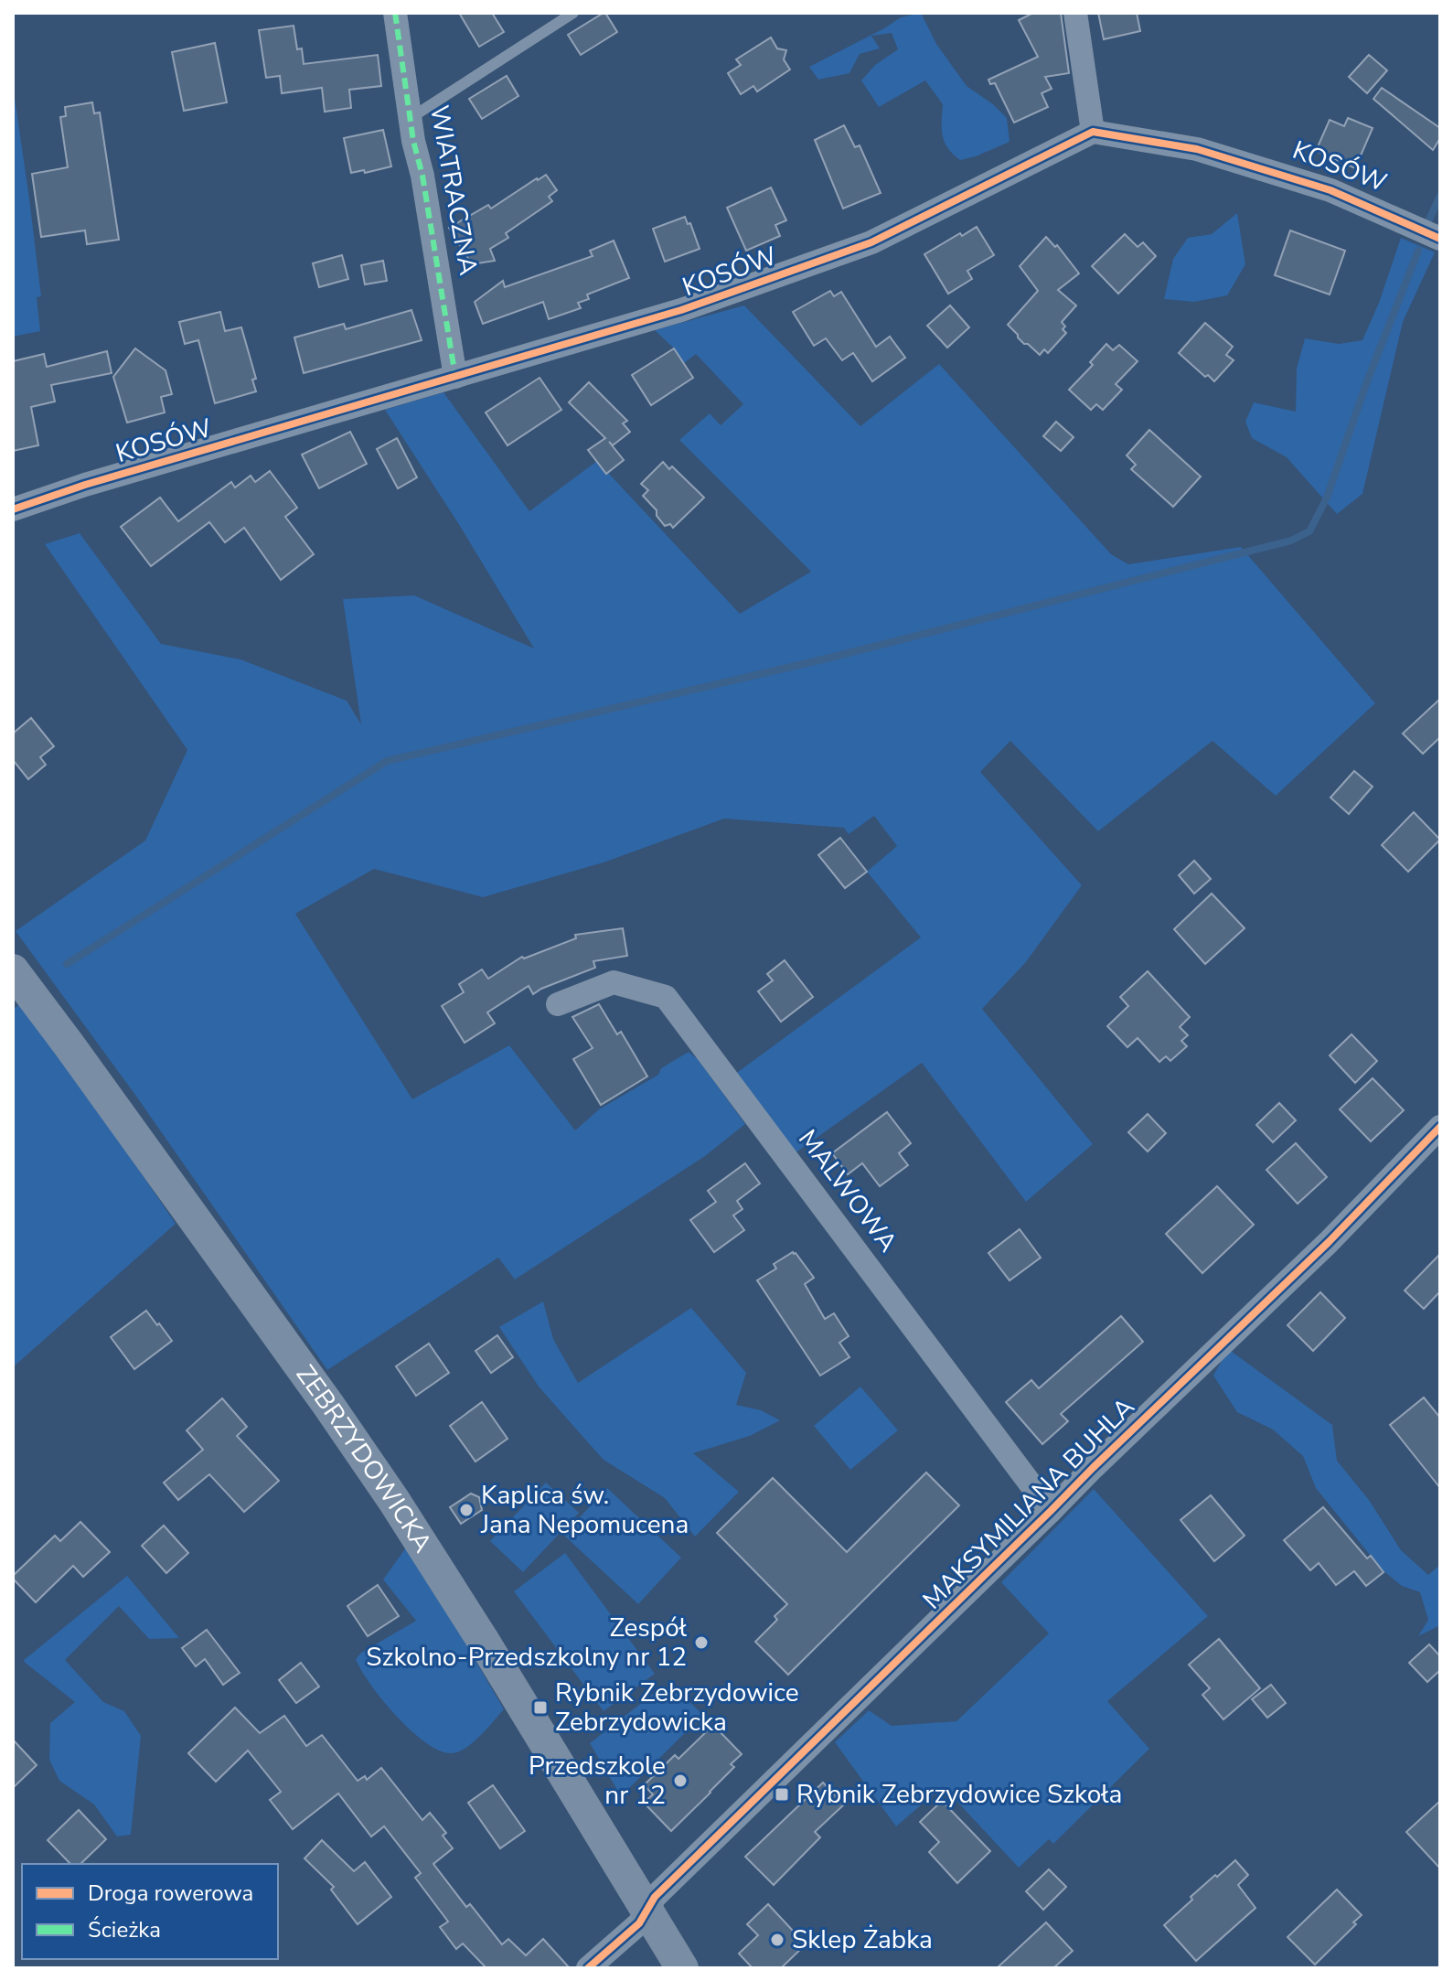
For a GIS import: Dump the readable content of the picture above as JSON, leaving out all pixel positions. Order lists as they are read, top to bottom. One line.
{"streets":{"street":["KOSÓW","WIATRACZNA","MALWOWA","ZEBRZYDOWICKA","MAKSYMILIANA BUHLA"]},"crossings":[["KOSÓW","WIATRACZNA"],["MALWOWA","MAKSYMILIANA BUHLA"],["ZEBRZYDOWICKA","MAKSYMILIANA BUHLA"]],"places":{"other":["Kaplica św. Jana Nepomucena","Zespół Szkolno-Przedszkolny nr 12","Przedszkole nr 12","Sklep Żabka"],"transit":["Rybnik Zebrzydowice Zebrzydowicka","Rybnik Zebrzydowice Szkoła"]},"legend":["Droga rowerowa","Ścieżka"]}
